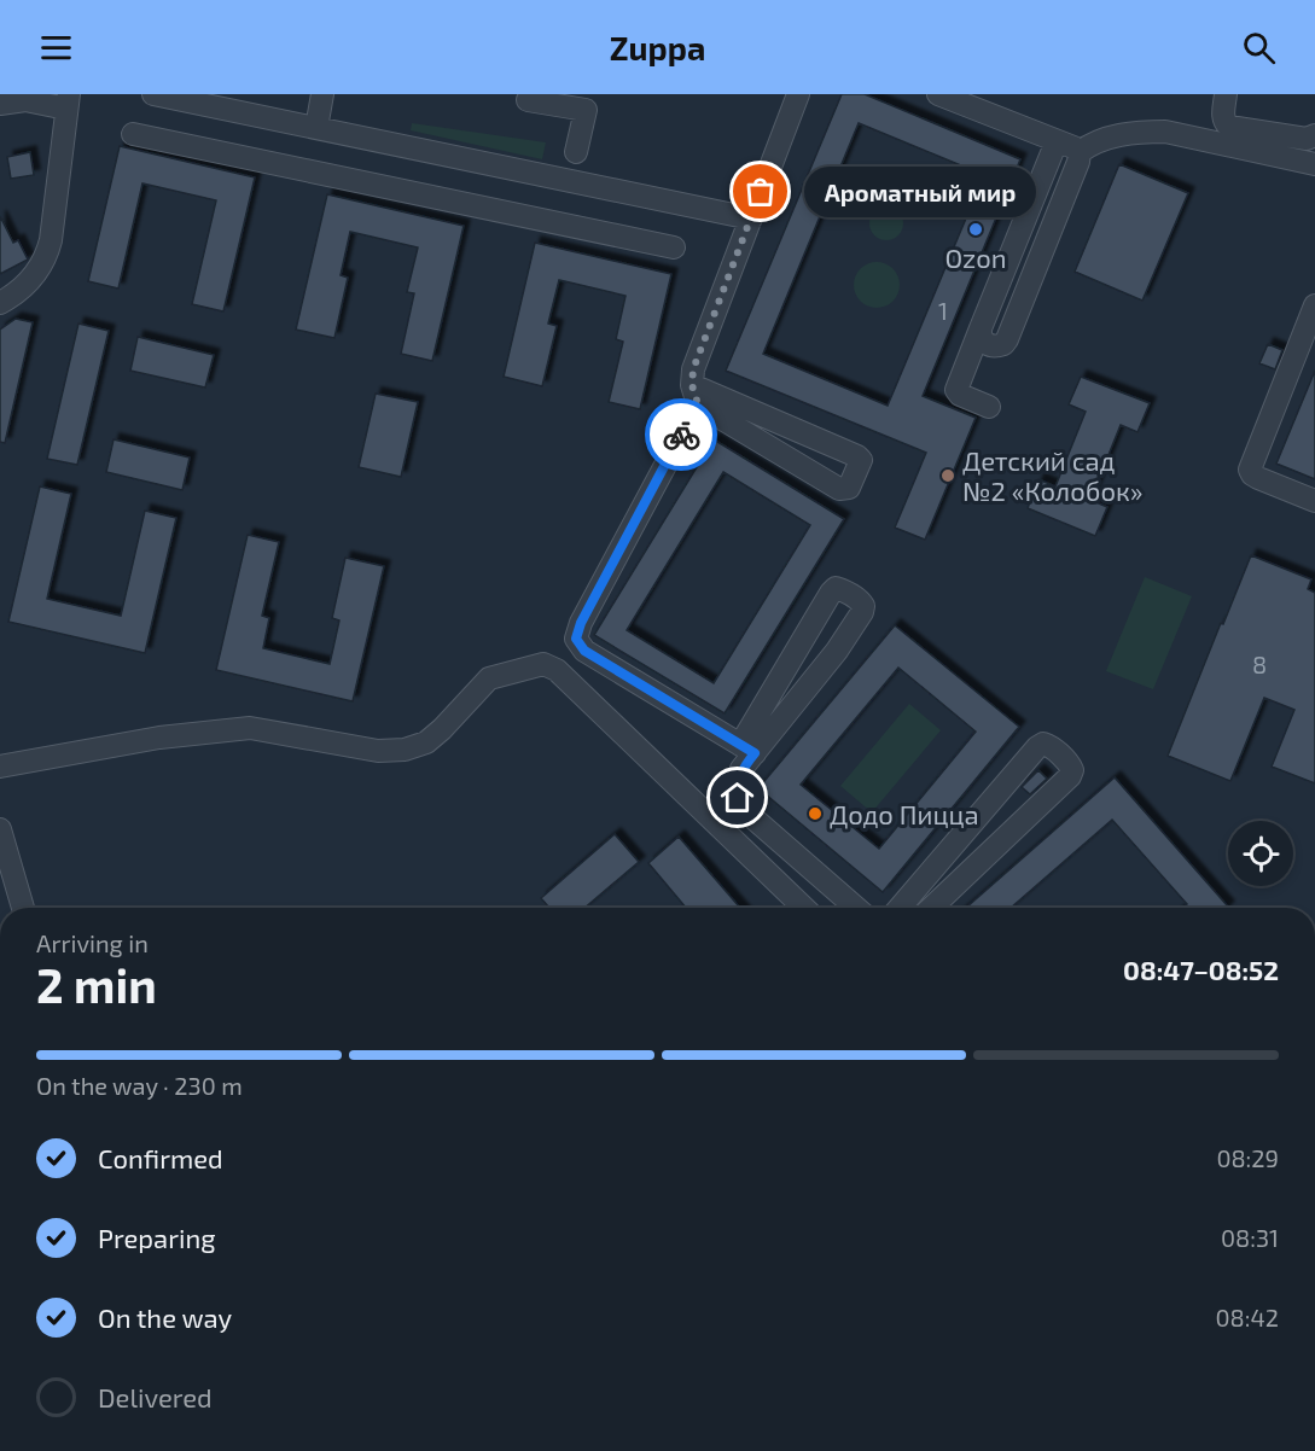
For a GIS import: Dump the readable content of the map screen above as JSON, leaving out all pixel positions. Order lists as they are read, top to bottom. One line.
{"places":["Ароматный мир","Ozon","Детский сад №2 «Колобок»","Додо Пицца"],"house_numbers":["1","8"],"page":{"header":"Zuppa","bubble":"Ароматный мир","heading":["2 min","Arriving in","08:47–08:52"],"bar":"On the way · 230 m","list":[["Confirmed","08:29"],["Preparing","08:31"],["On the way","08:42"],"Delivered"]}}
